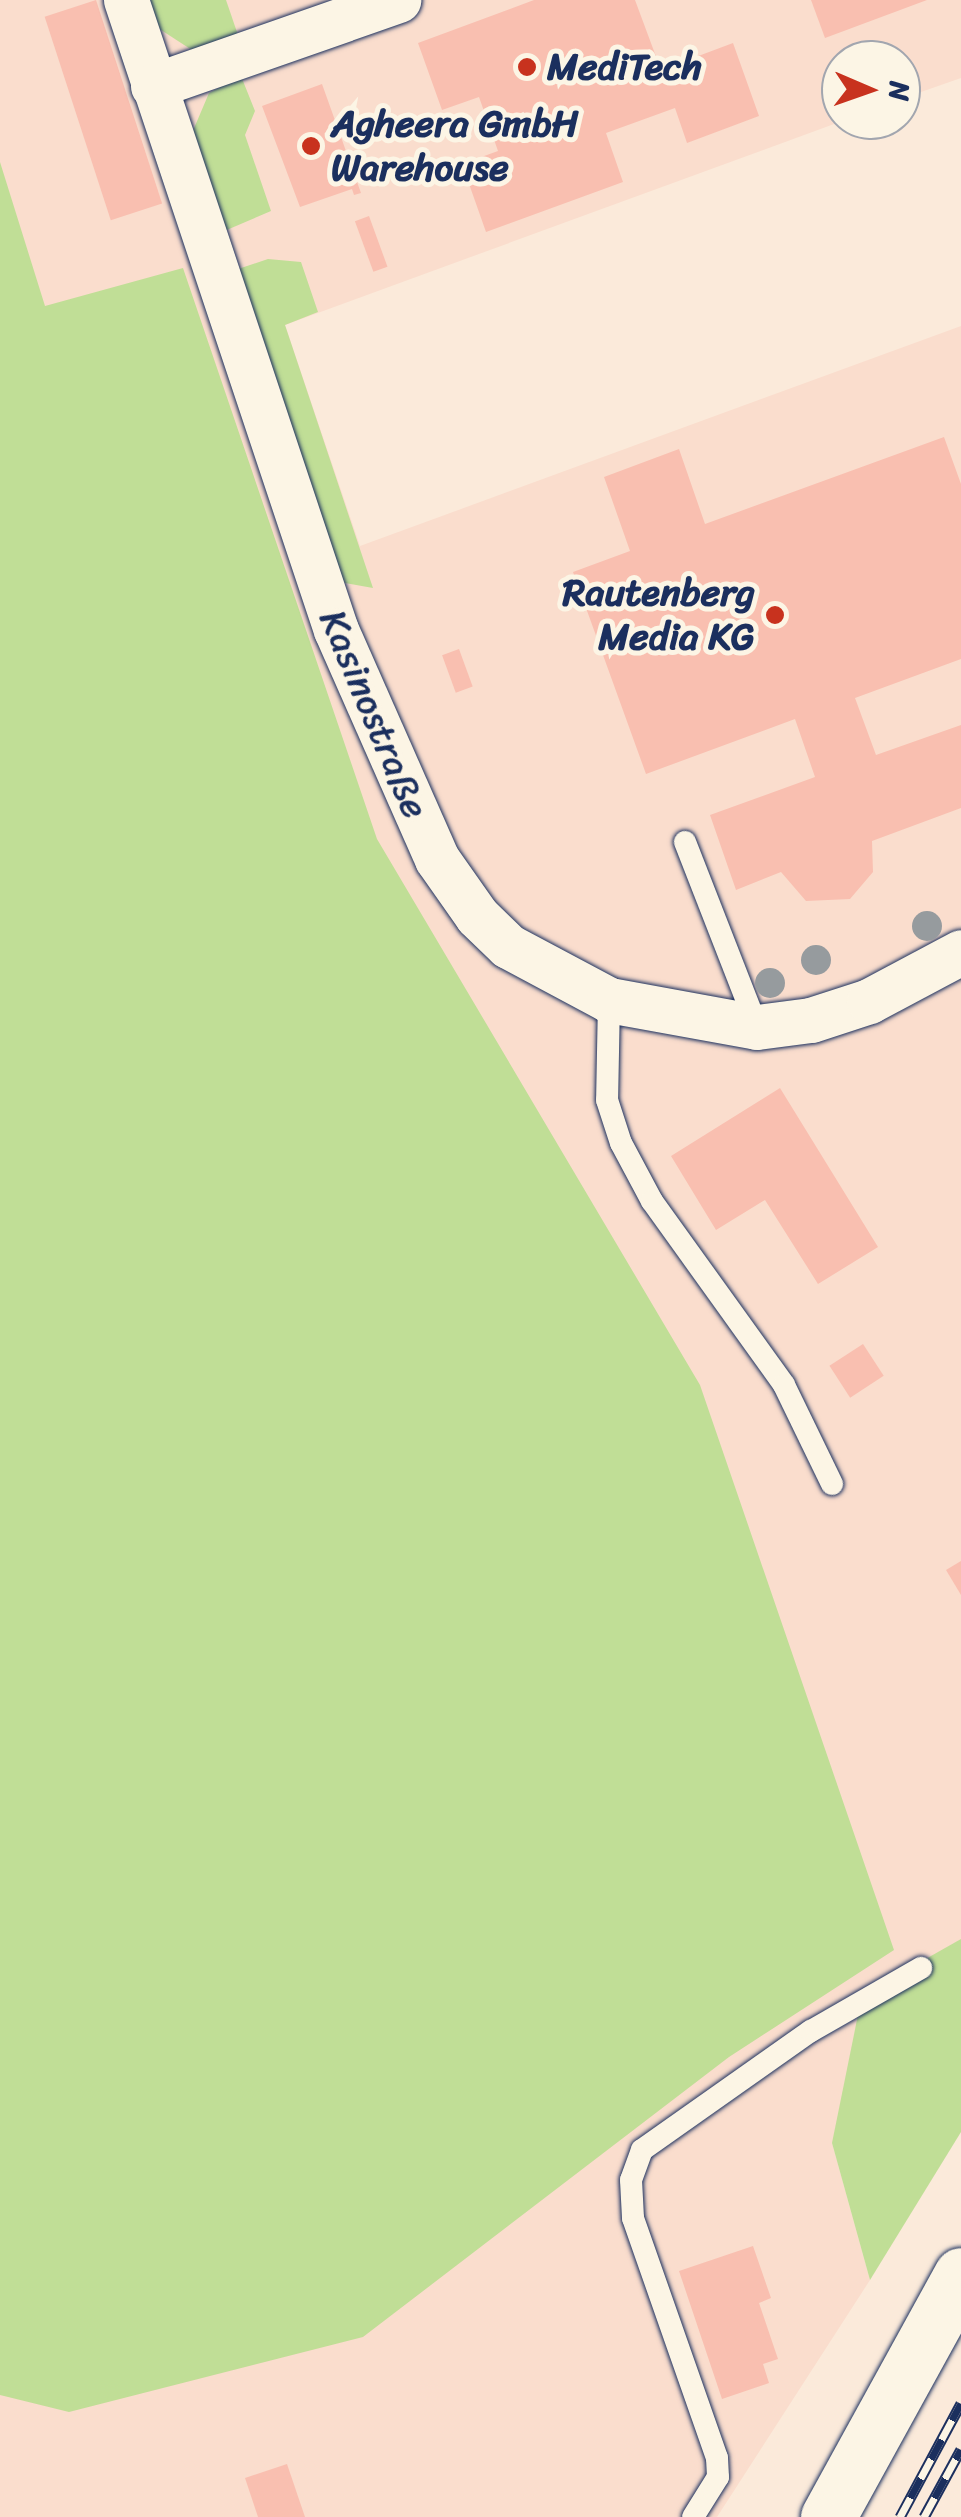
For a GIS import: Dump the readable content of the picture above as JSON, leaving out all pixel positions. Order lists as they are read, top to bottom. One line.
{"streets":{"street":["Kasinostraße"]},"places":["MediTech","Agheera GmbH Warehouse","Rautenberg Media KG"],"north":"right"}
